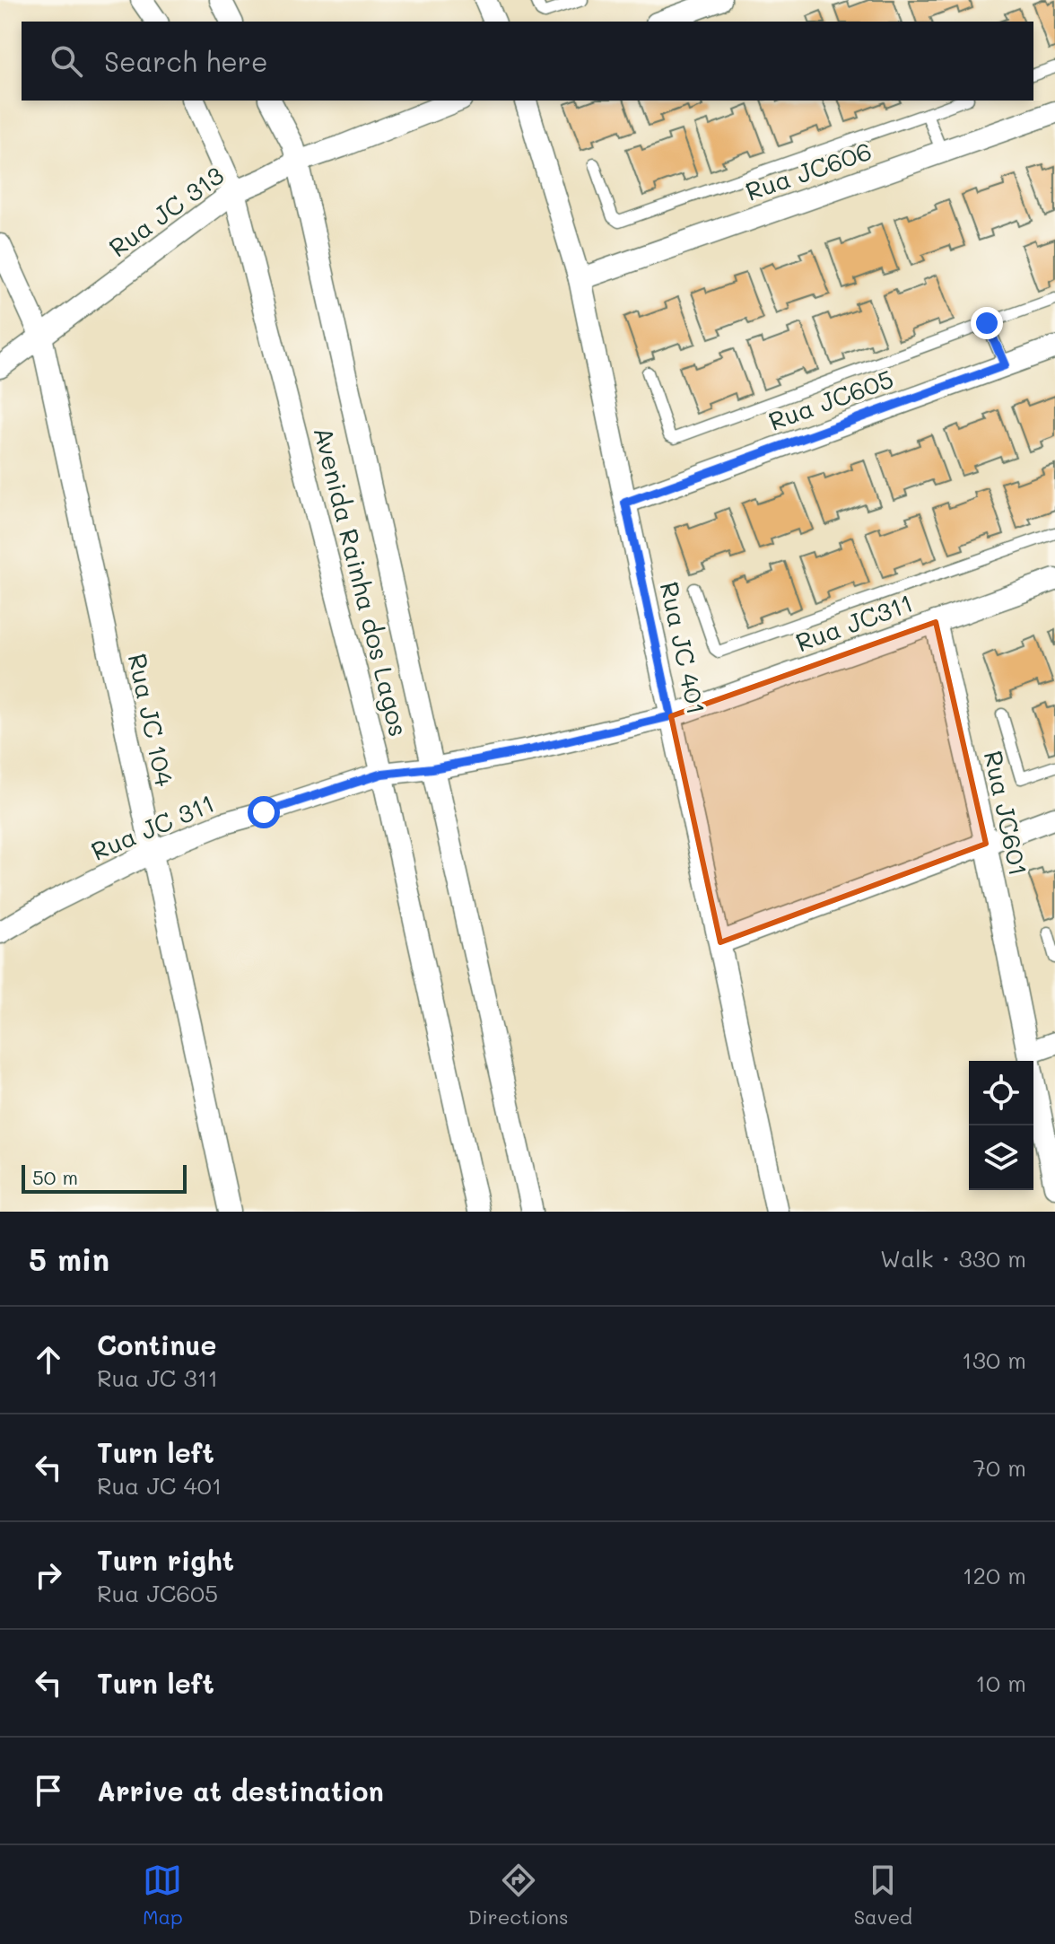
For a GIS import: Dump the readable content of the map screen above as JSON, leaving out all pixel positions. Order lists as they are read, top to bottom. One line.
{"streets":{"street":["Rua JC606","Rua JC 313","Rua JC605","Avenida Rainha dos Lagos","Rua JC311","Rua JC 401","Rua JC 104","Rua JC601","Rua JC 311"]},"crossings":[["Rua JC606","Rua JC 401"],["Rua JC 313","Avenida Rainha dos Lagos"],["Rua JC 313","Rua JC 104"],["Rua JC605","Rua JC 401"],["Avenida Rainha dos Lagos","Rua JC 311"],["Rua JC311","Rua JC 401"],["Rua JC311","Rua JC601"],["Rua JC311","Rua JC 311"],["Rua JC 401","Rua JC 311"],["Rua JC 104","Rua JC 311"]],"scale_bar":"50 m","page":{"search":"Search here","scale":"50 m","heading":["5 min","Walk · 330 m"],"list":[["Continue","Rua JC 311","130 m"],["Turn left","Rua JC 401","70 m"],["Turn right","Rua JC605","120 m"],["Turn left","10 m"],"Arrive at destination"],"nav":["Map","Directions","Saved"]}}
